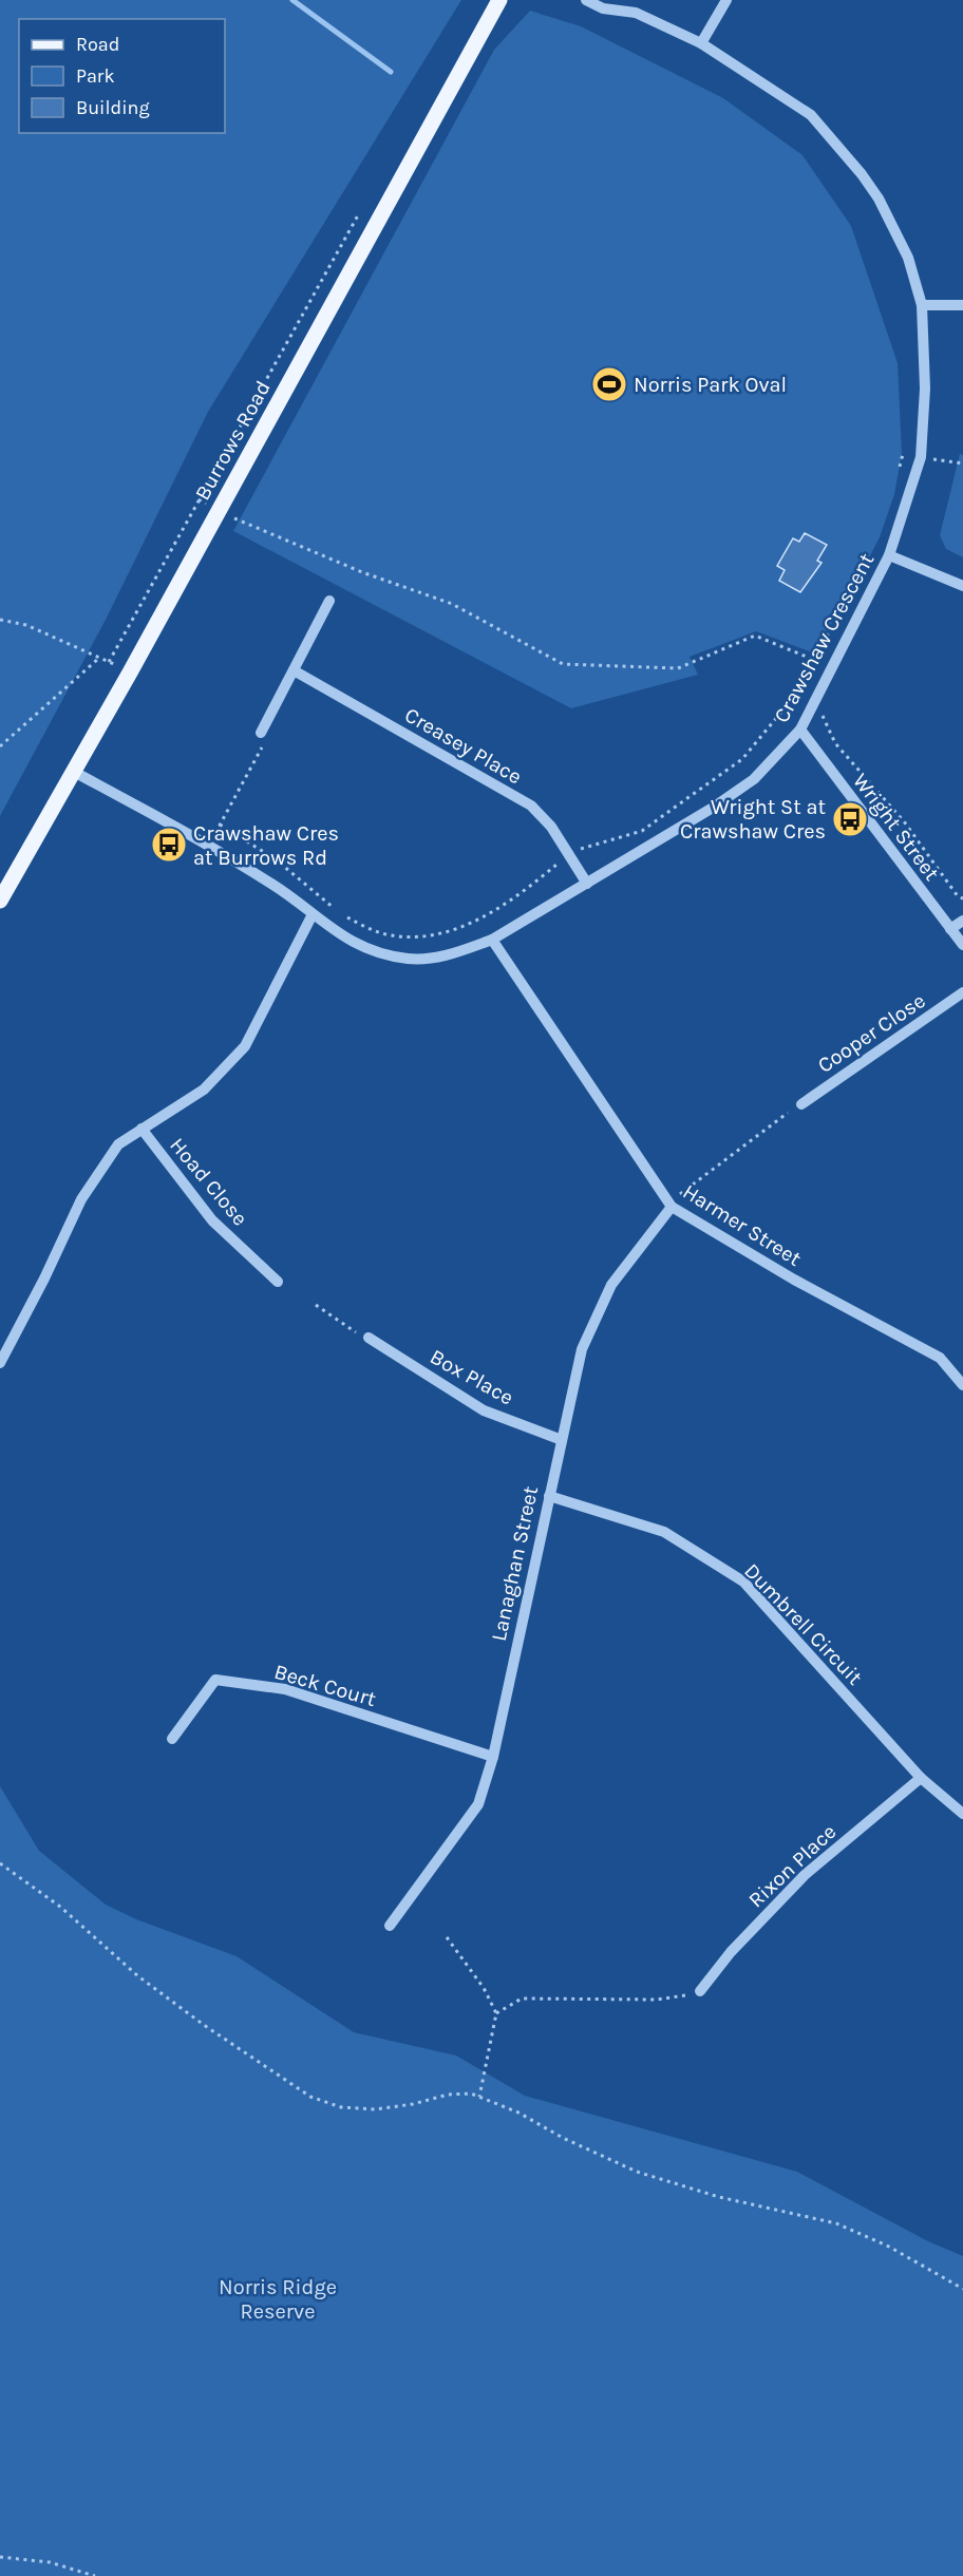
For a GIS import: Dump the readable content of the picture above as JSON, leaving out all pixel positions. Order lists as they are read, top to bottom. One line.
{"streets":{"main road":["Burrows Road"],"street":["Crawshaw Crescent","Creasey Place","Wright Street","Cooper Close","Hoad Close","Harmer Street","Box Place","Lanaghan Street","Dumbrell Circuit","Beck Court","Rixon Place"]},"crossings":[["Burrows Road","Crawshaw Crescent"],["Crawshaw Crescent","Creasey Place"],["Crawshaw Crescent","Wright Street"],["Crawshaw Crescent","Harmer Street"],["Harmer Street","Lanaghan Street"],["Box Place","Lanaghan Street"],["Lanaghan Street","Dumbrell Circuit"],["Lanaghan Street","Beck Court"],["Dumbrell Circuit","Rixon Place"]],"parks":["Norris Ridge Reserve"],"places":{"sports":["Norris Park Oval"],"bus stop":["Wright St at Crawshaw Cres","Crawshaw Cres at Burrows Rd"]},"legend":["Road","Park","Building"]}
